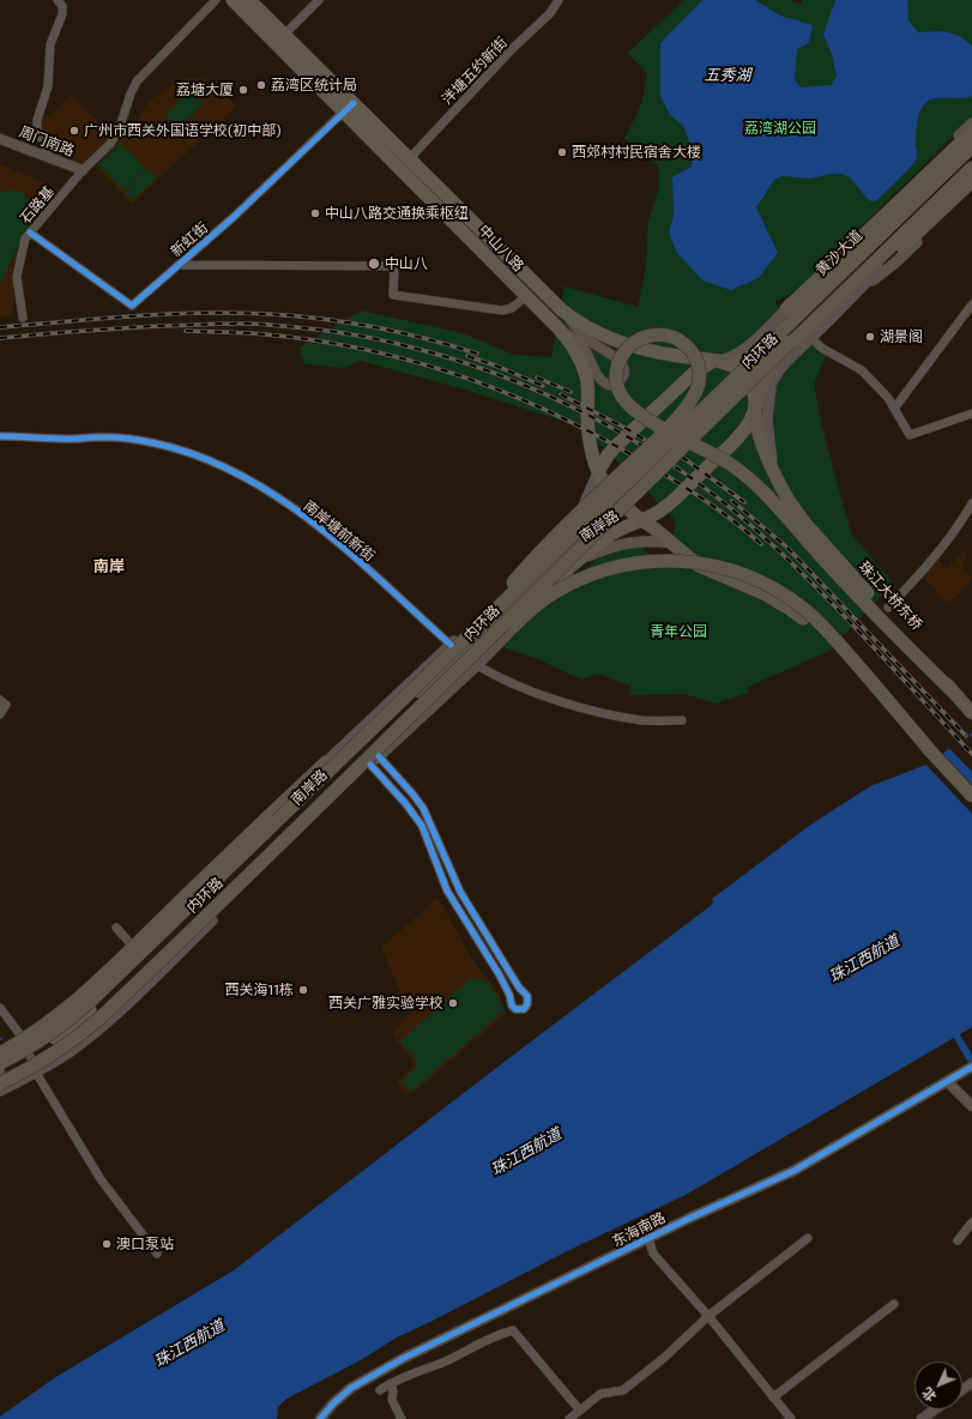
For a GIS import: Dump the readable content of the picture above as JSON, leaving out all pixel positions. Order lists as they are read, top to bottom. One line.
{"streets":{"highway":["黄沙大道","内环路","珠江大桥东桥"],"main road":["中山八路","南岸路"],"street":["泮塘五约新街","周门南路","石路基","新虹街","南岸塘前新街","东海南路"]},"crossings":[["泮塘五约新街","中山八路"],["周门南路","石路基"],["石路基","新虹街"],["新虹街","中山八路"],["中山八路","黄沙大道"],["中山八路","南岸路"],["中山八路","珠江大桥东桥"],["黄沙大道","内环路"],["内环路","南岸路"],["南岸路","珠江大桥东桥"]],"districts":["南岸"],"water":["五秀湖","珠江西航道"],"parks":["荔湾湖公园","青年公园"],"places":["荔湾区统计局","荔塘大厦","广州市西关外国语学校(初中部)","西郊村村民宿舍大楼","中山八路交通换乘枢纽","中山八","湖景阁","西关海11栋","西关广雅实验学校","澳口泵站"],"north":"bottom left"}
